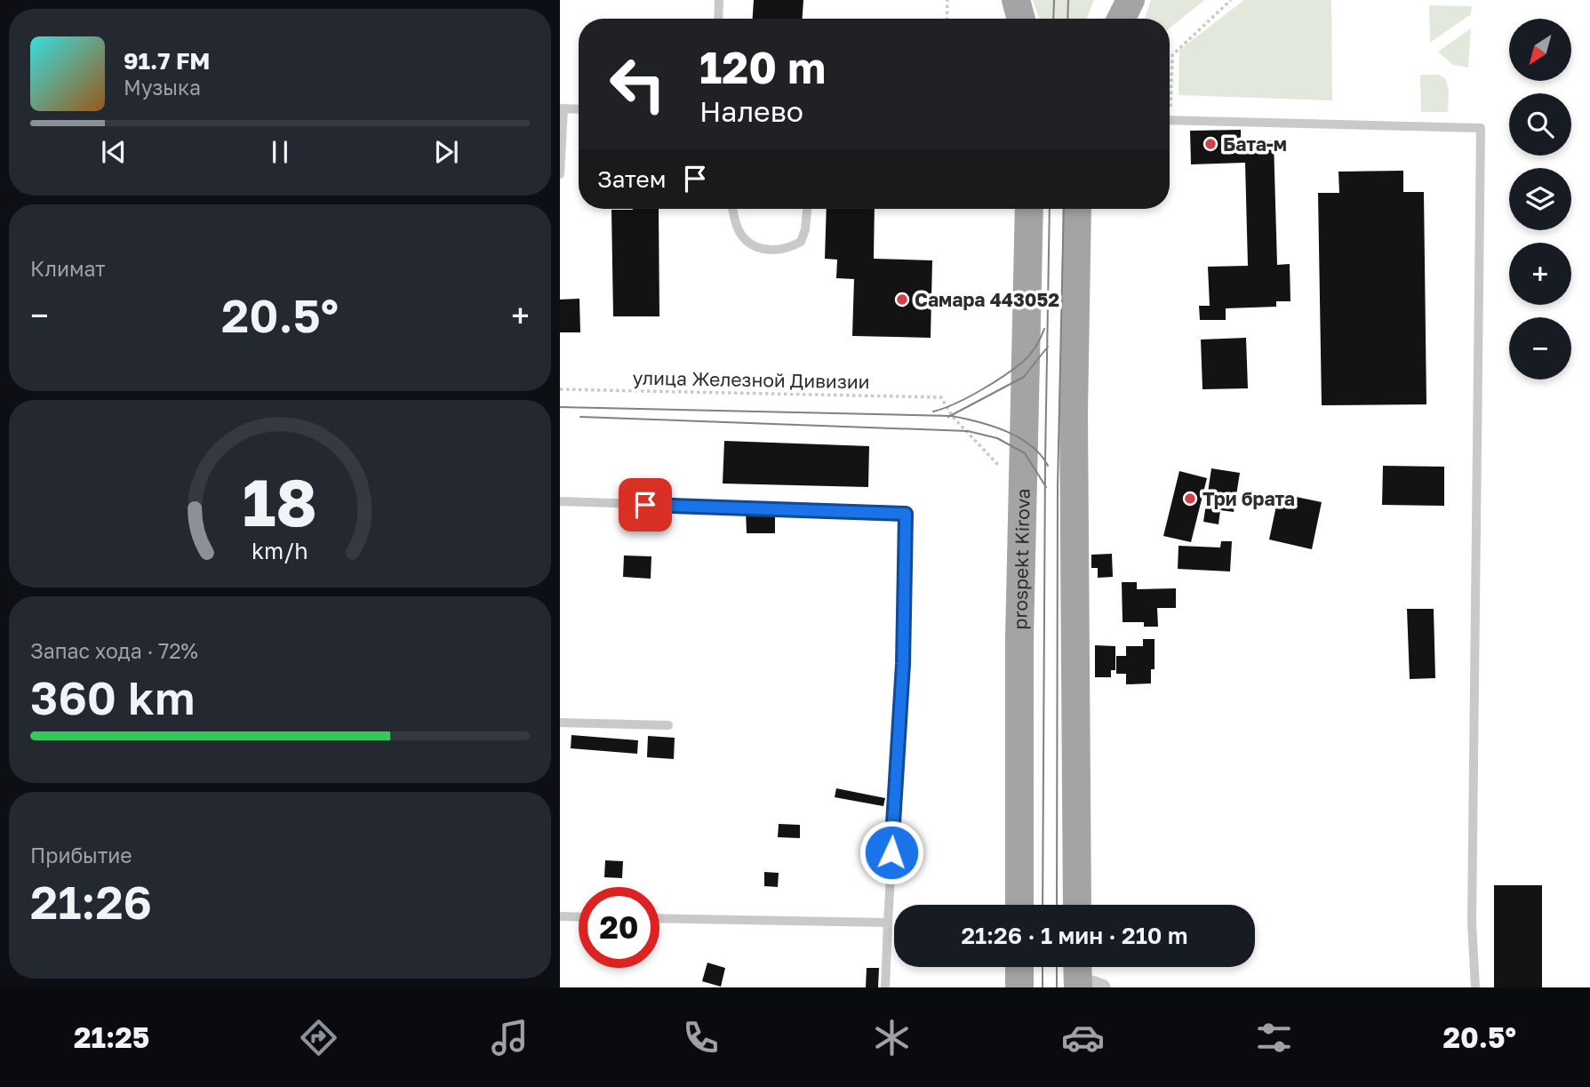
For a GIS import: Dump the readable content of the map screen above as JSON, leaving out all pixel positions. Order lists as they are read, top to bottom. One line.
{"streets":{"main road":["prospekt Kirova"],"path":["улица Железной Дивизии"]},"places":["Бата-м","Самара 443052","Три брата"],"north":"bottom left","page":{"map_buttons":["+","−"],"turn":["120 m","Налево"],"song":["91.7 FM","Музыка"],"then":"Затем","tile":["Климат",["Запас хода · 72%","360 km"],["Прибытие","21:26"]],"heat":["−","20.5°","+"],"limit":"20","trip":"21:26 · 1 мин · 210 m","tabs":["21:25","20.5°"],"gauge":["18","km/h"]}}
